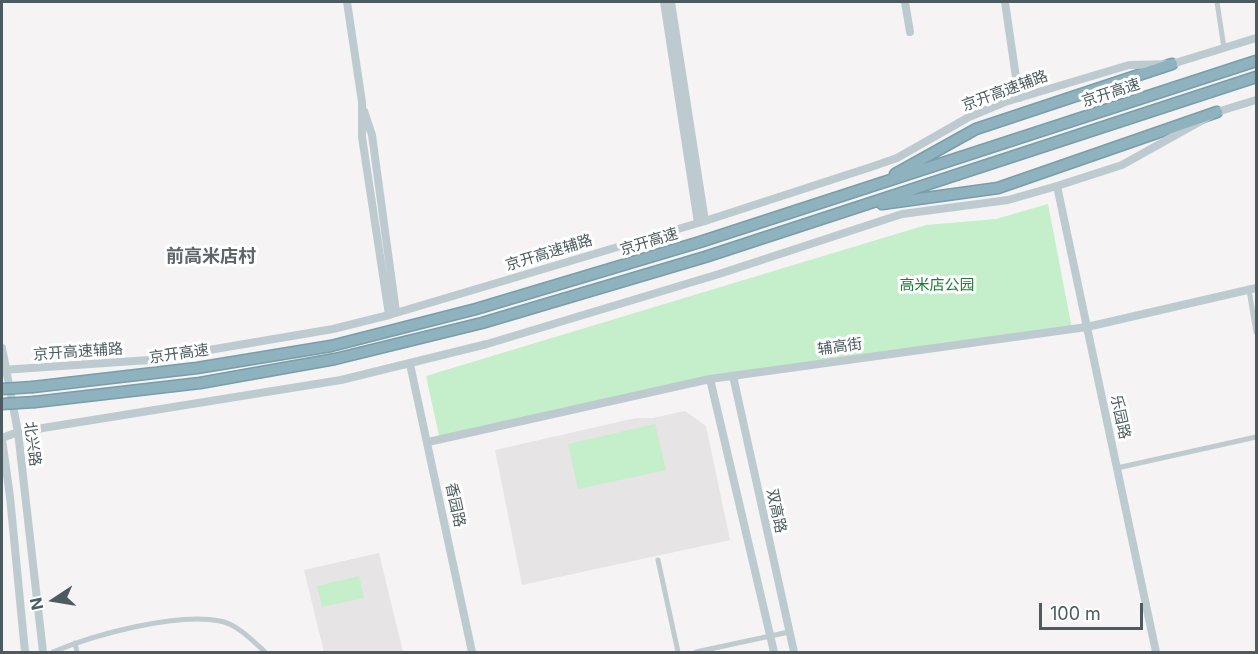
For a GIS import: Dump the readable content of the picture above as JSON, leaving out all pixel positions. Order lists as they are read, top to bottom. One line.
{"streets":{"highway":["京开高速"],"main road":["京开高速辅路","辅高街","乐园路","北兴路","香园路","双高路"]},"crossings":[["京开高速辅路","北兴路"],["辅高街","乐园路"],["辅高街","香园路"],["辅高街","双高路"]],"districts":["前高米店村"],"parks":["高米店公园"],"scale_bar":"100 m","north":"left"}
